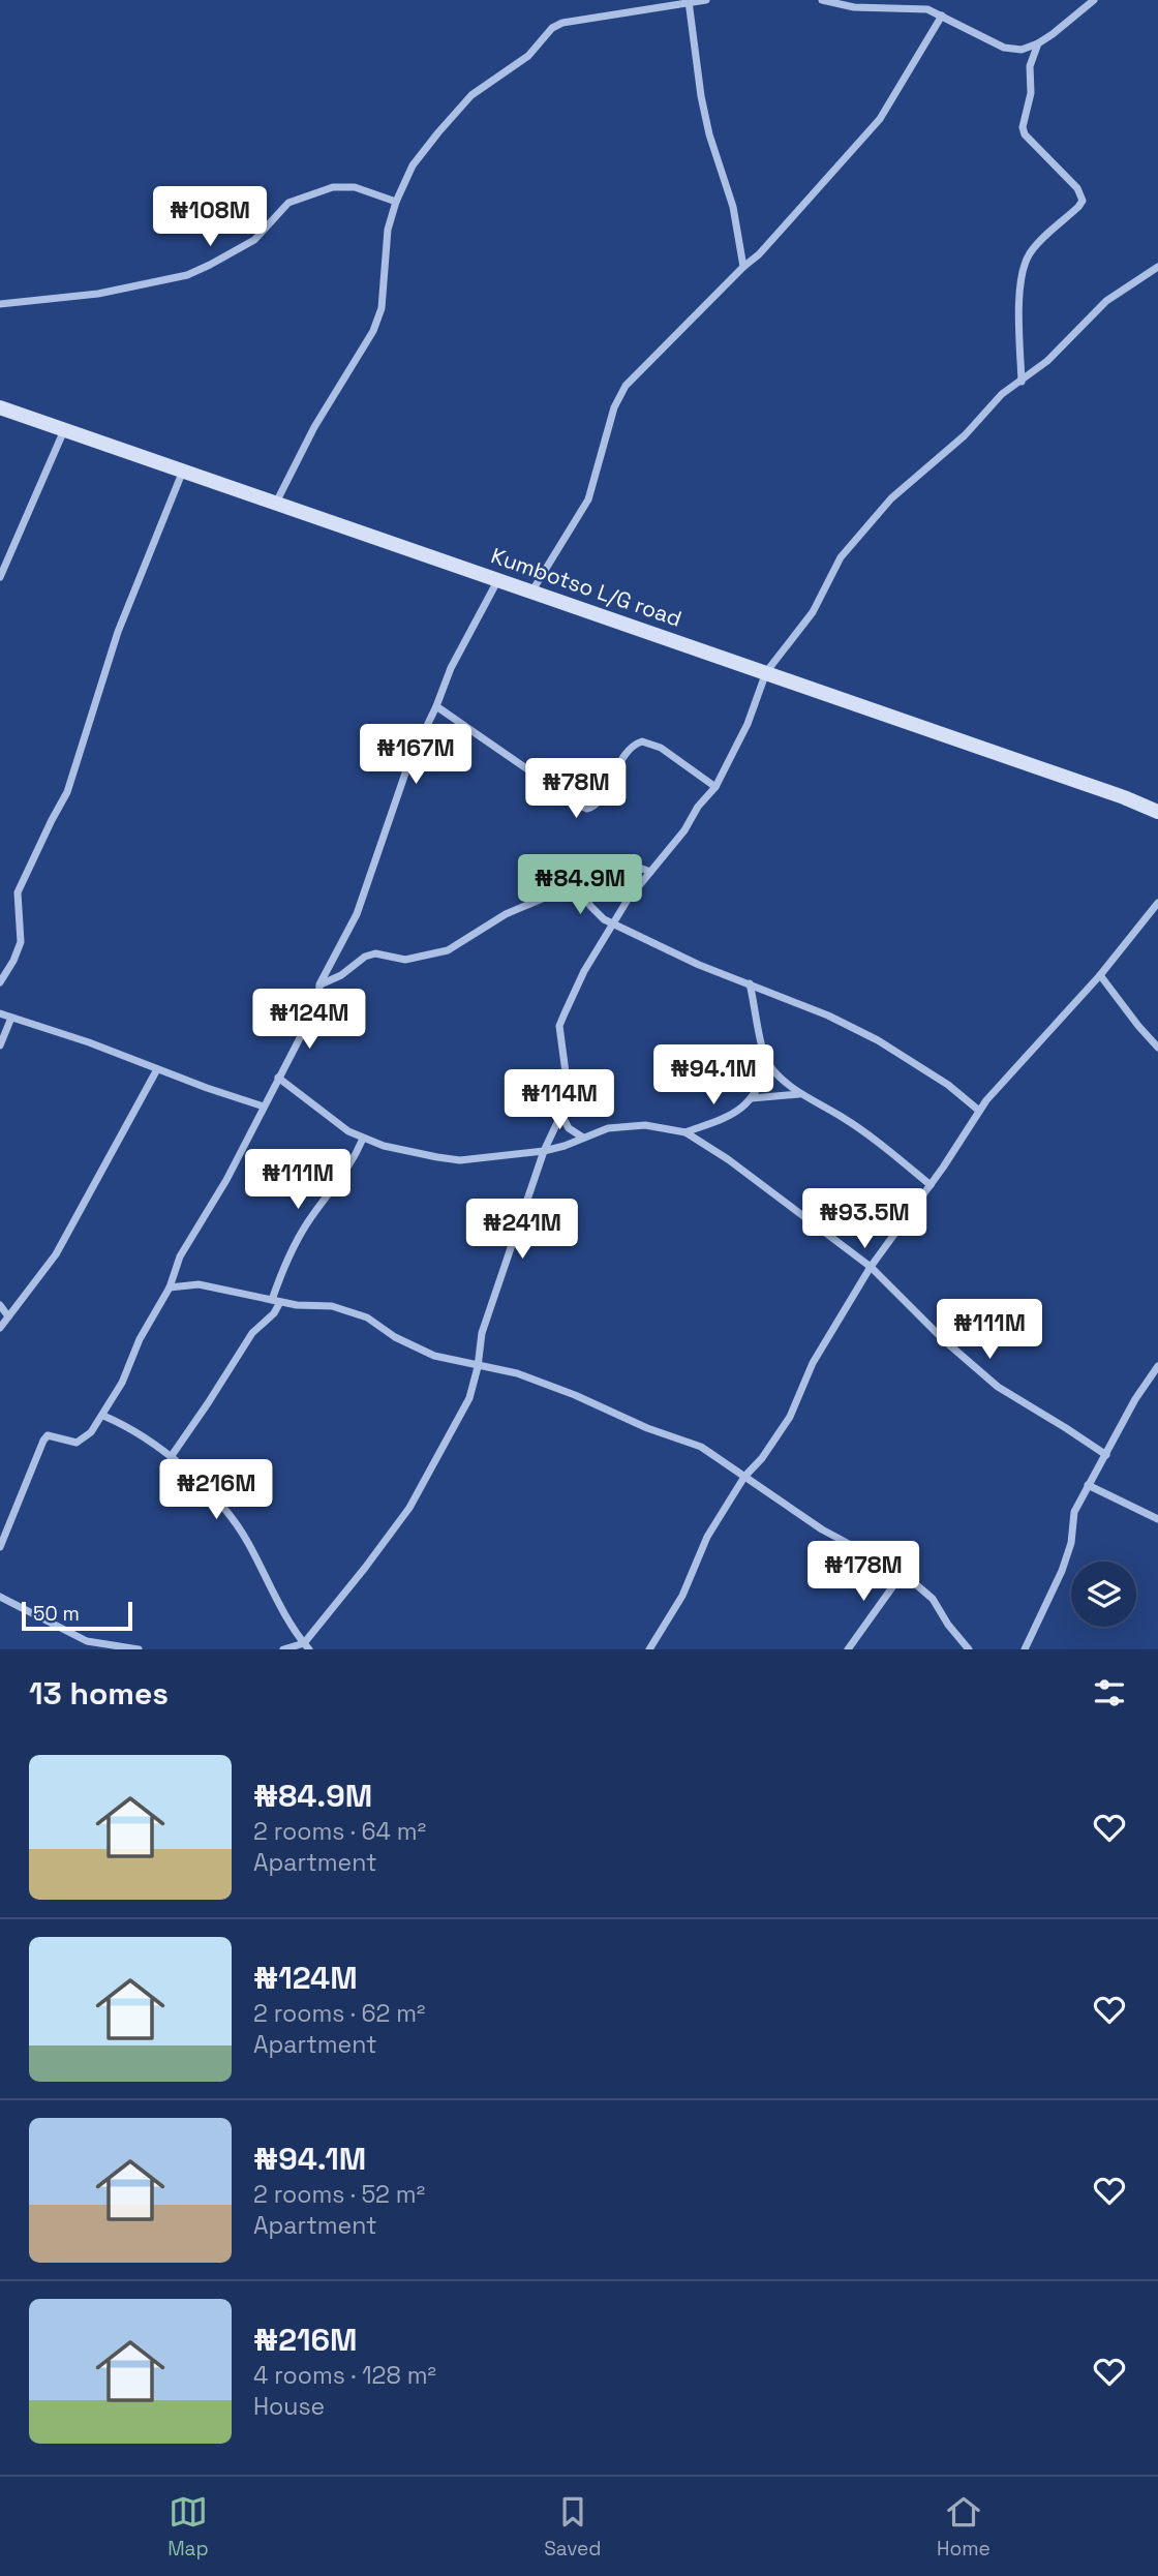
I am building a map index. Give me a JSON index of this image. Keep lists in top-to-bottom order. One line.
{"streets":{"main road":["Kumbotso L/G road"]},"scale_bar":"50 m","page":{"price":["₦108M","₦167M","₦78M","₦84.9M","₦124M","₦94.1M","₦114M","₦111M","₦93.5M","₦241M","₦111M","₦216M","₦178M"],"scale":"50 m","heading":"13 homes","list":[{"name":"₦84.9M","note":"2 rooms · 64 m² · Apartment"},{"name":"₦124M","note":"2 rooms · 62 m² · Apartment"},{"name":"₦94.1M","note":"2 rooms · 52 m² · Apartment"},{"name":"₦216M","note":"4 rooms · 128 m² · House"}],"tabs":["Map","Saved","Home"]}}
